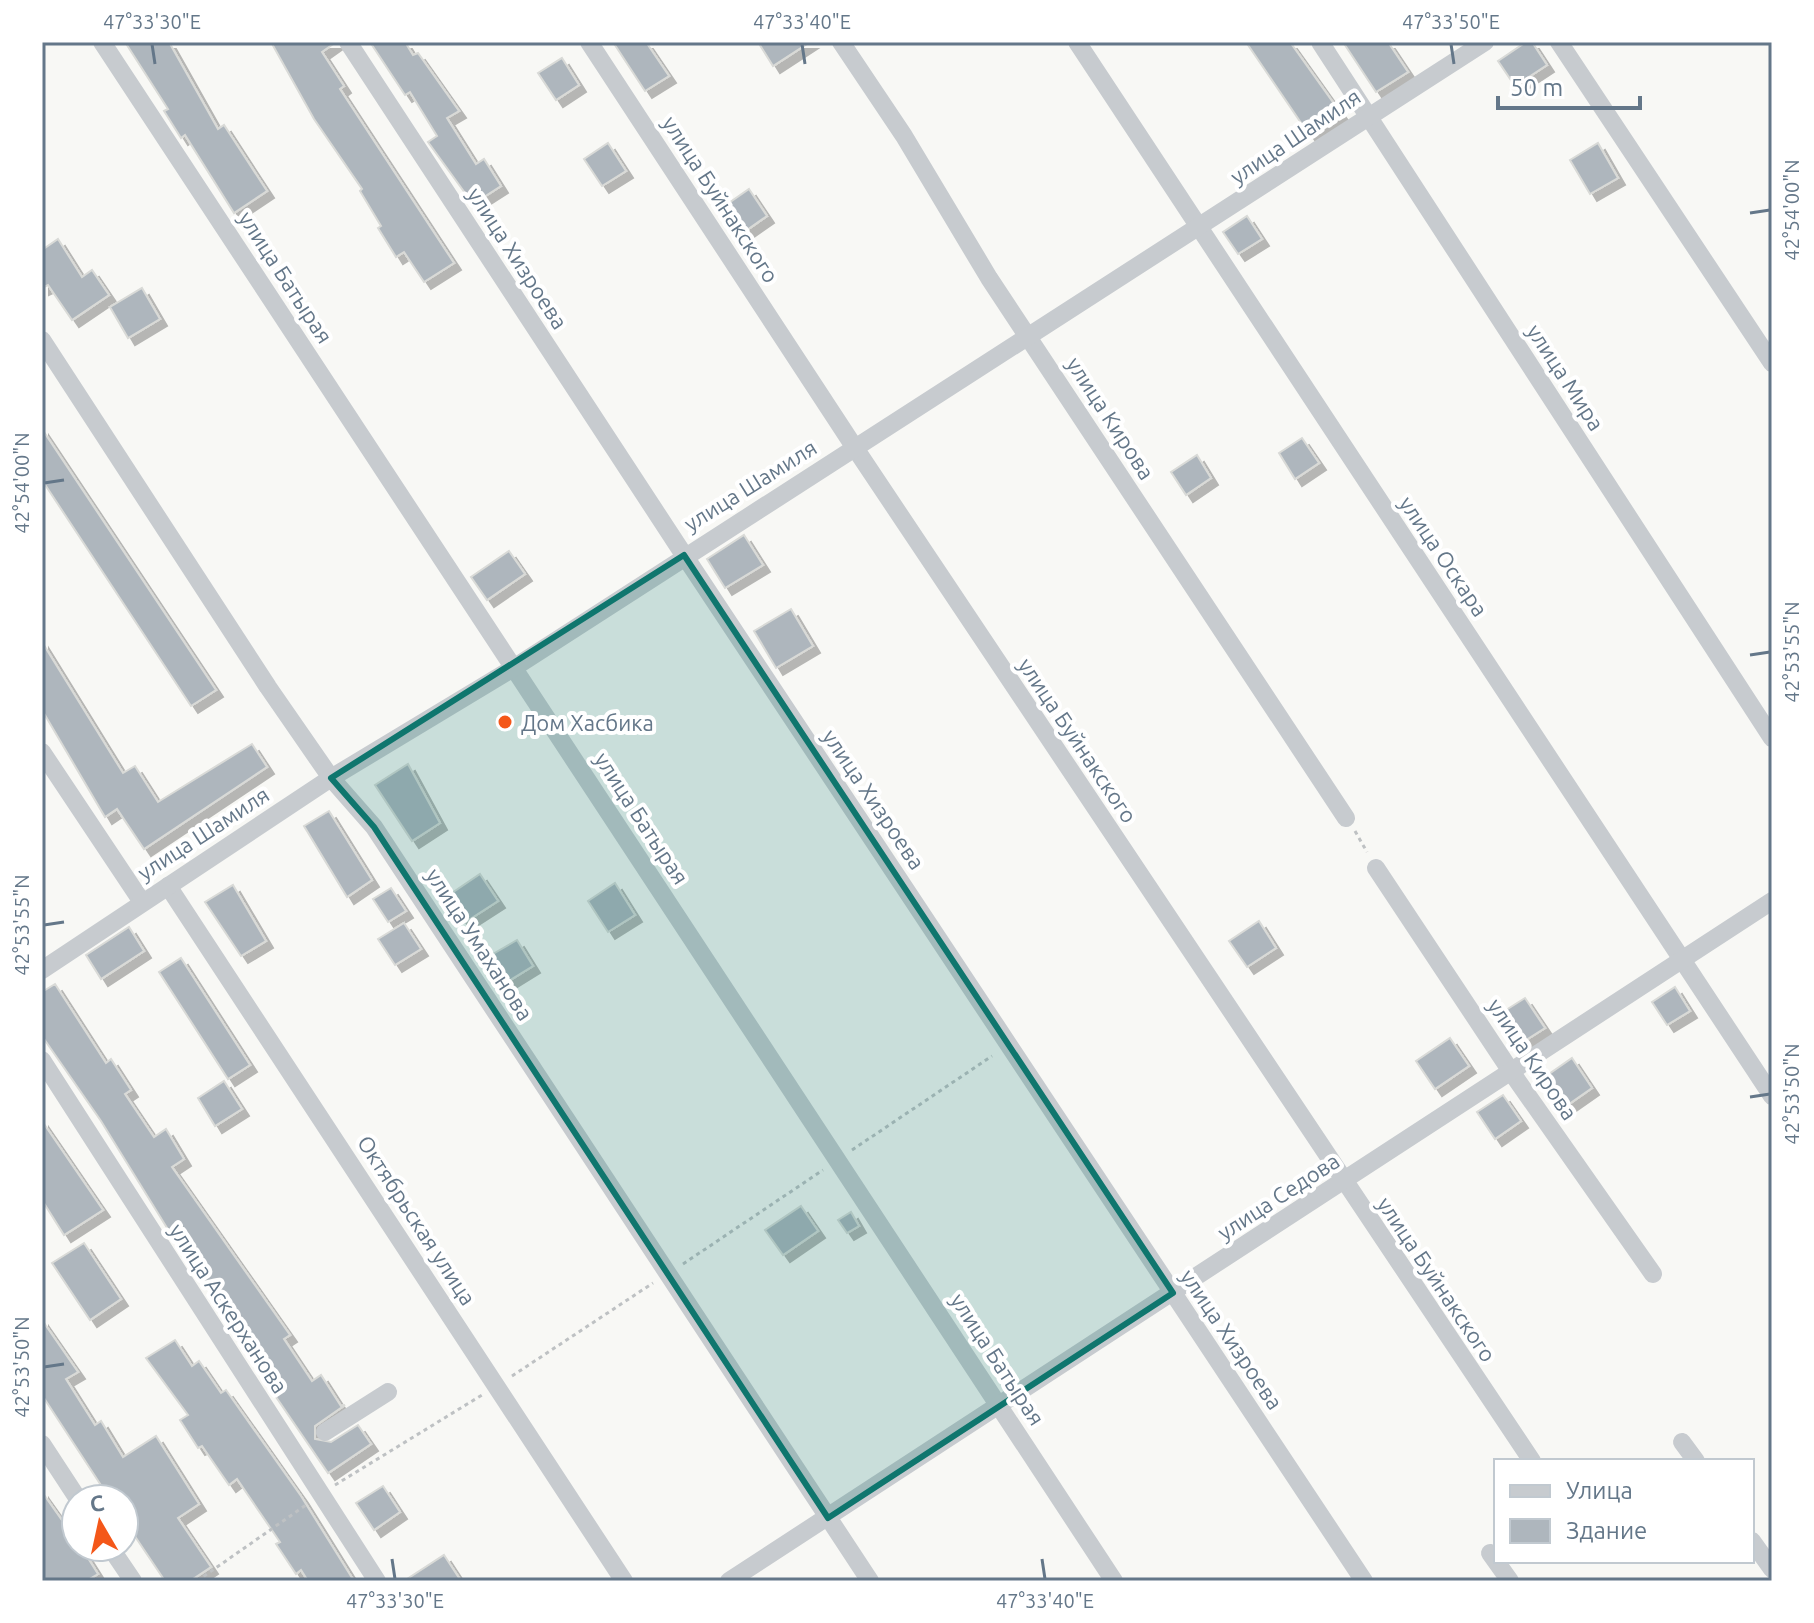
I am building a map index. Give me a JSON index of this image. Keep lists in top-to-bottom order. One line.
{"streets":{"street":["улица Шамиля","улица Буйнакского","улица Хизроева","улица Батырая","улица Мира","улица Кирова","улица Оскара","улица Умаханова","улица Седова","Октябрьская улица","улица Аскерханова"]},"crossings":[["улица Шамиля","улица Буйнакского"],["улица Шамиля","улица Хизроева"],["улица Шамиля","улица Батырая"],["улица Шамиля","улица Мира"],["улица Шамиля","улица Кирова"],["улица Шамиля","улица Оскара"],["улица Шамиля","улица Умаханова"],["улица Шамиля","Октябрьская улица"],["улица Буйнакского","улица Седова"],["улица Хизроева","улица Седова"],["улица Батырая","улица Седова"],["улица Кирова","улица Седова"],["улица Оскара","улица Седова"],["улица Умаханова","улица Седова"]],"places":["Дом Хасбика"],"legend":["Улица","Здание"],"scale_bar":"50 m","north":"top","coordinates":["47°33'30\"E","47°33'40\"E","47°33'50\"E","42°54'00\"N","42°53'55\"N","42°53'50\"N"]}
